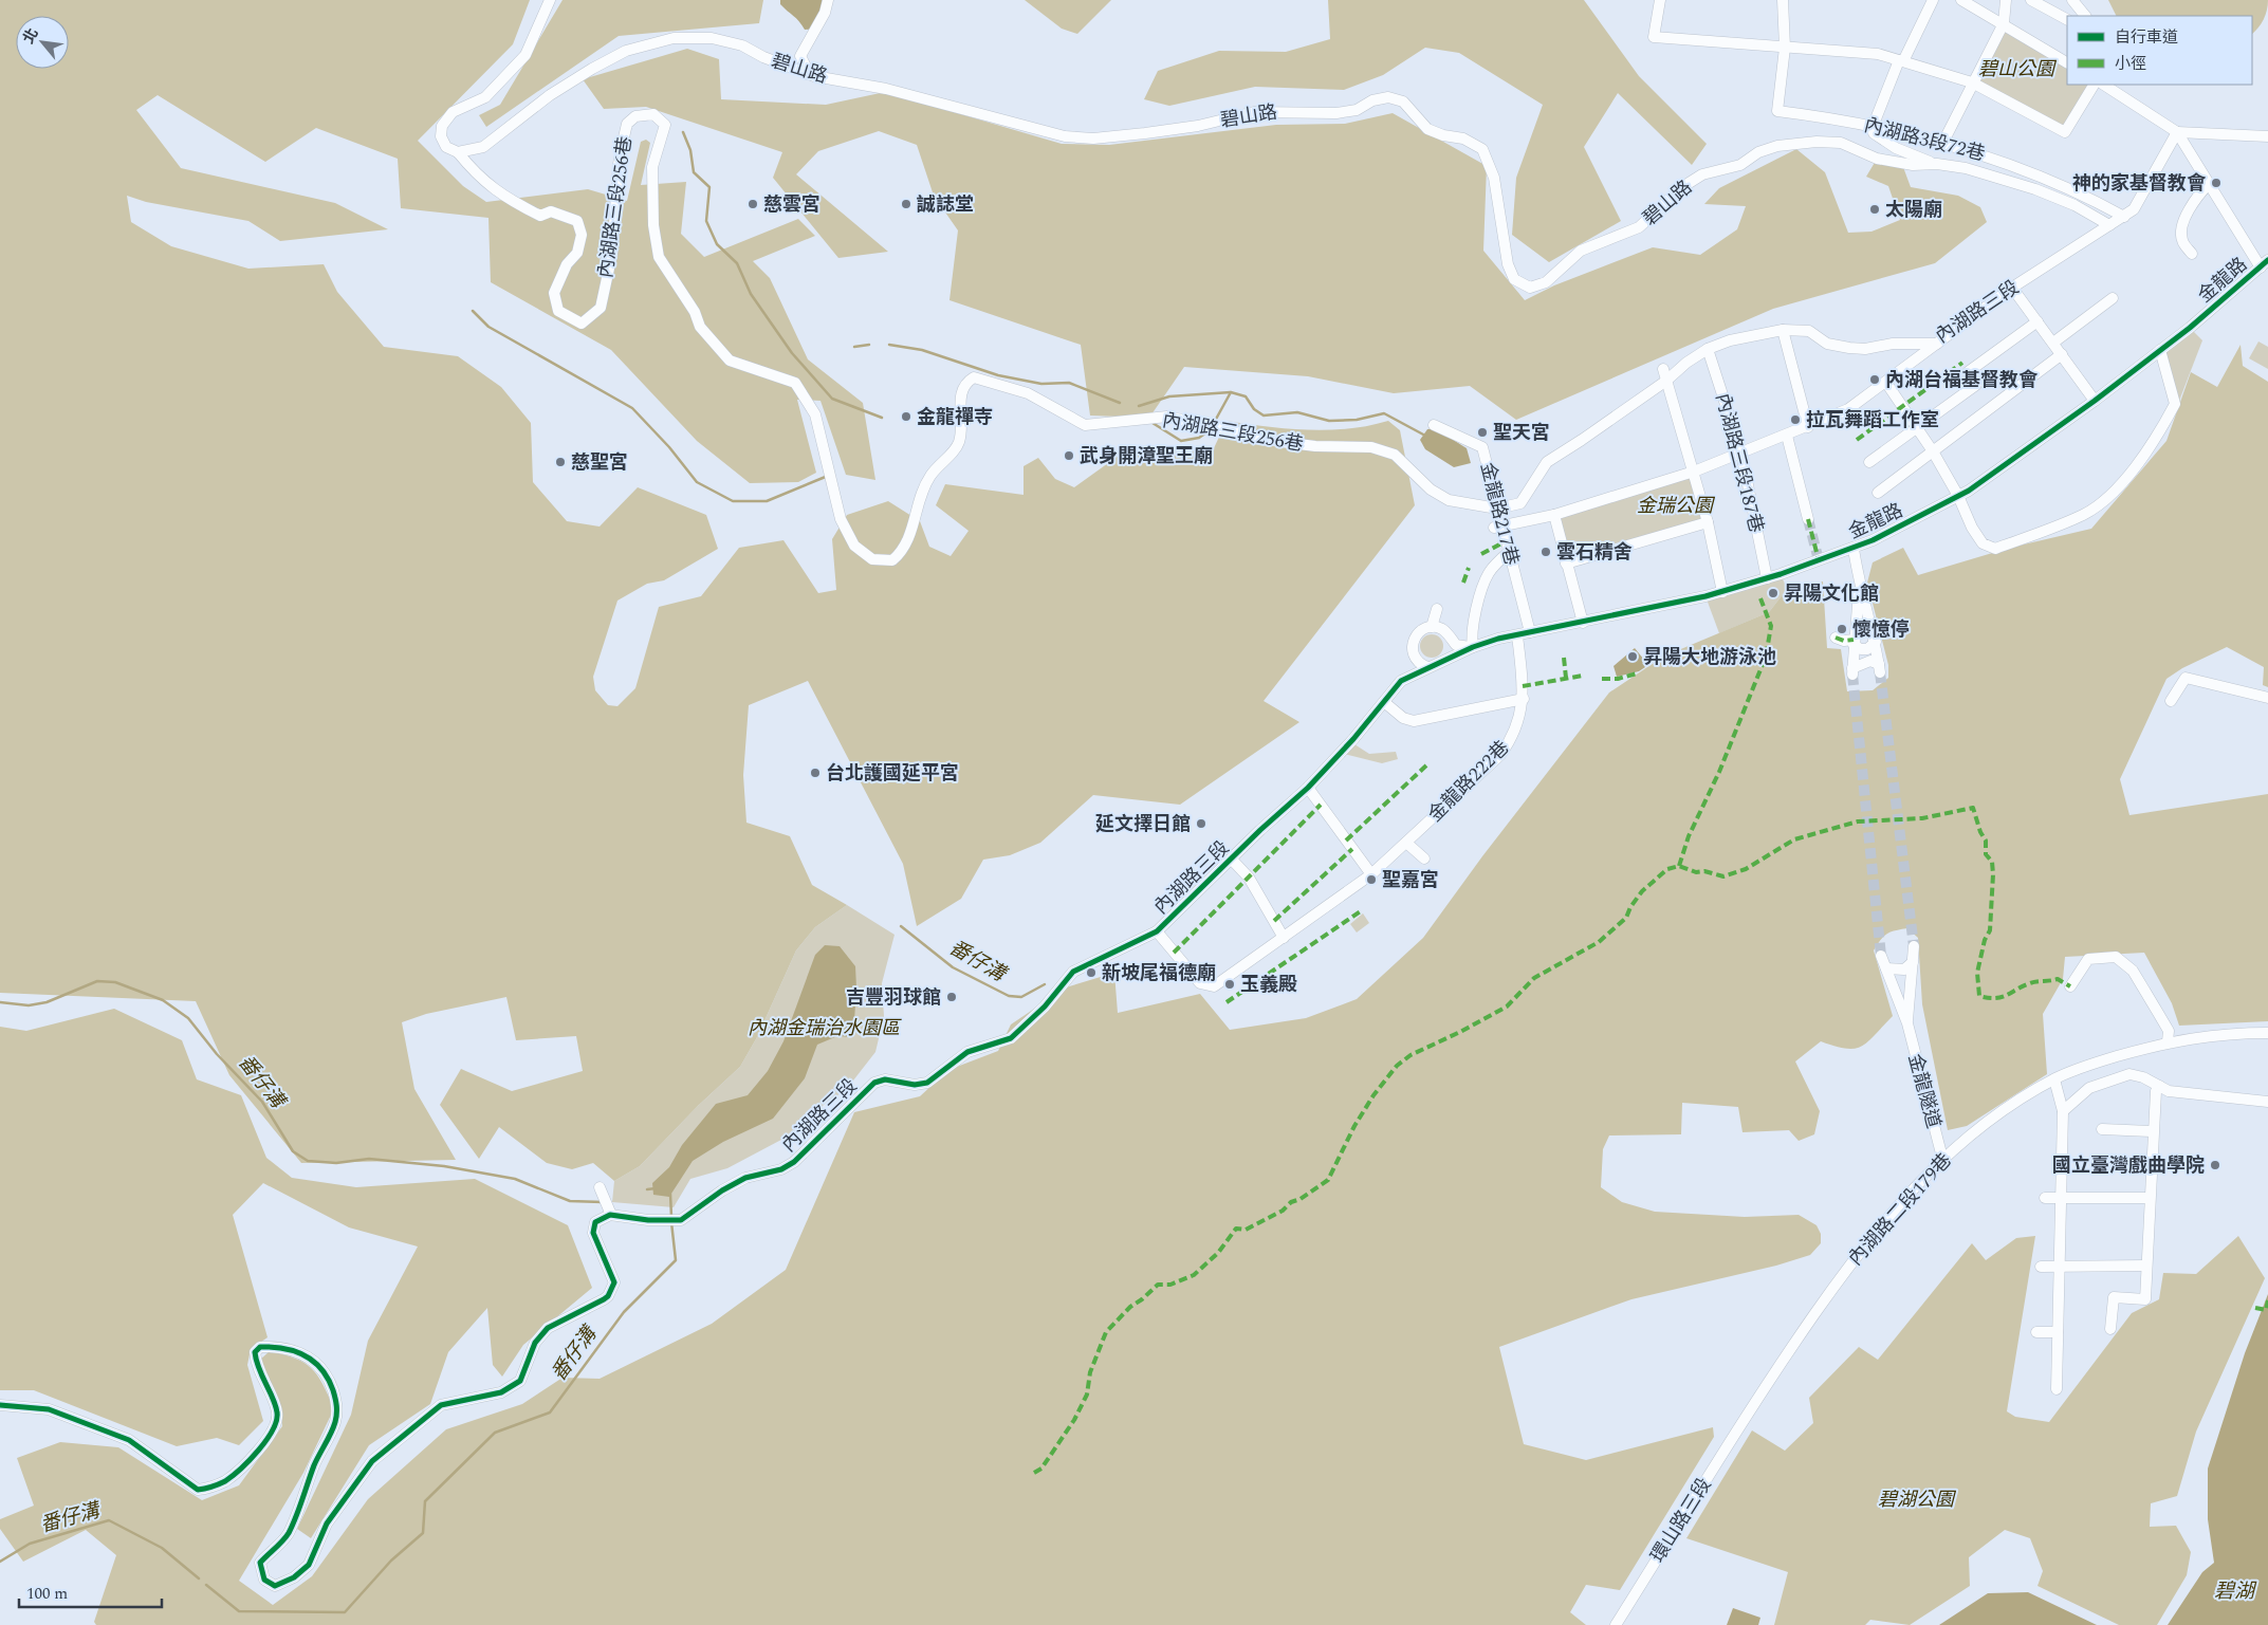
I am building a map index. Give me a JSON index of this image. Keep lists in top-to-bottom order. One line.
{"streets":{"street":["碧山路","內湖路3段72巷","內湖路三段256巷","金龍路","內湖路三段","內湖路三段187巷","金龍路217巷","金龍路222巷","金龍隧道","內湖路二段179巷","環山路三段"]},"crossings":[["碧山路","內湖路三段256巷"],["碧山路","內湖路三段"],["內湖路3段72巷","內湖路三段"],["內湖路三段256巷","金龍路217巷"],["金龍路","內湖路三段"],["金龍路","內湖路三段187巷"],["金龍路","金龍路217巷"],["金龍路","金龍路222巷"],["內湖路三段","內湖路三段187巷"],["內湖路三段","金龍路222巷"],["金龍隧道","內湖路二段179巷"],["內湖路二段179巷","環山路三段"]],"water":["番仔溝","碧湖"],"parks":["碧山公園","金瑞公園","內湖金瑞治水園區","碧湖公園"],"places":["神的家基督教會","慈雲宮","誠誌堂","太陽廟","內湖台福基督教會","金龍禪寺","拉瓦舞蹈工作室","聖天宮","武身開漳聖王廟","慈聖宮","雲石精舍","昇陽文化館","懷憶停","昇陽大地游泳池","台北護國延平宮","延文擇日館","聖嘉宮","新坡尾福德廟","玉義殿","吉豐羽球館","國立臺灣戲曲學院"],"legend":["自行車道","小徑"],"scale_bar":"100 m","north":"top left"}
